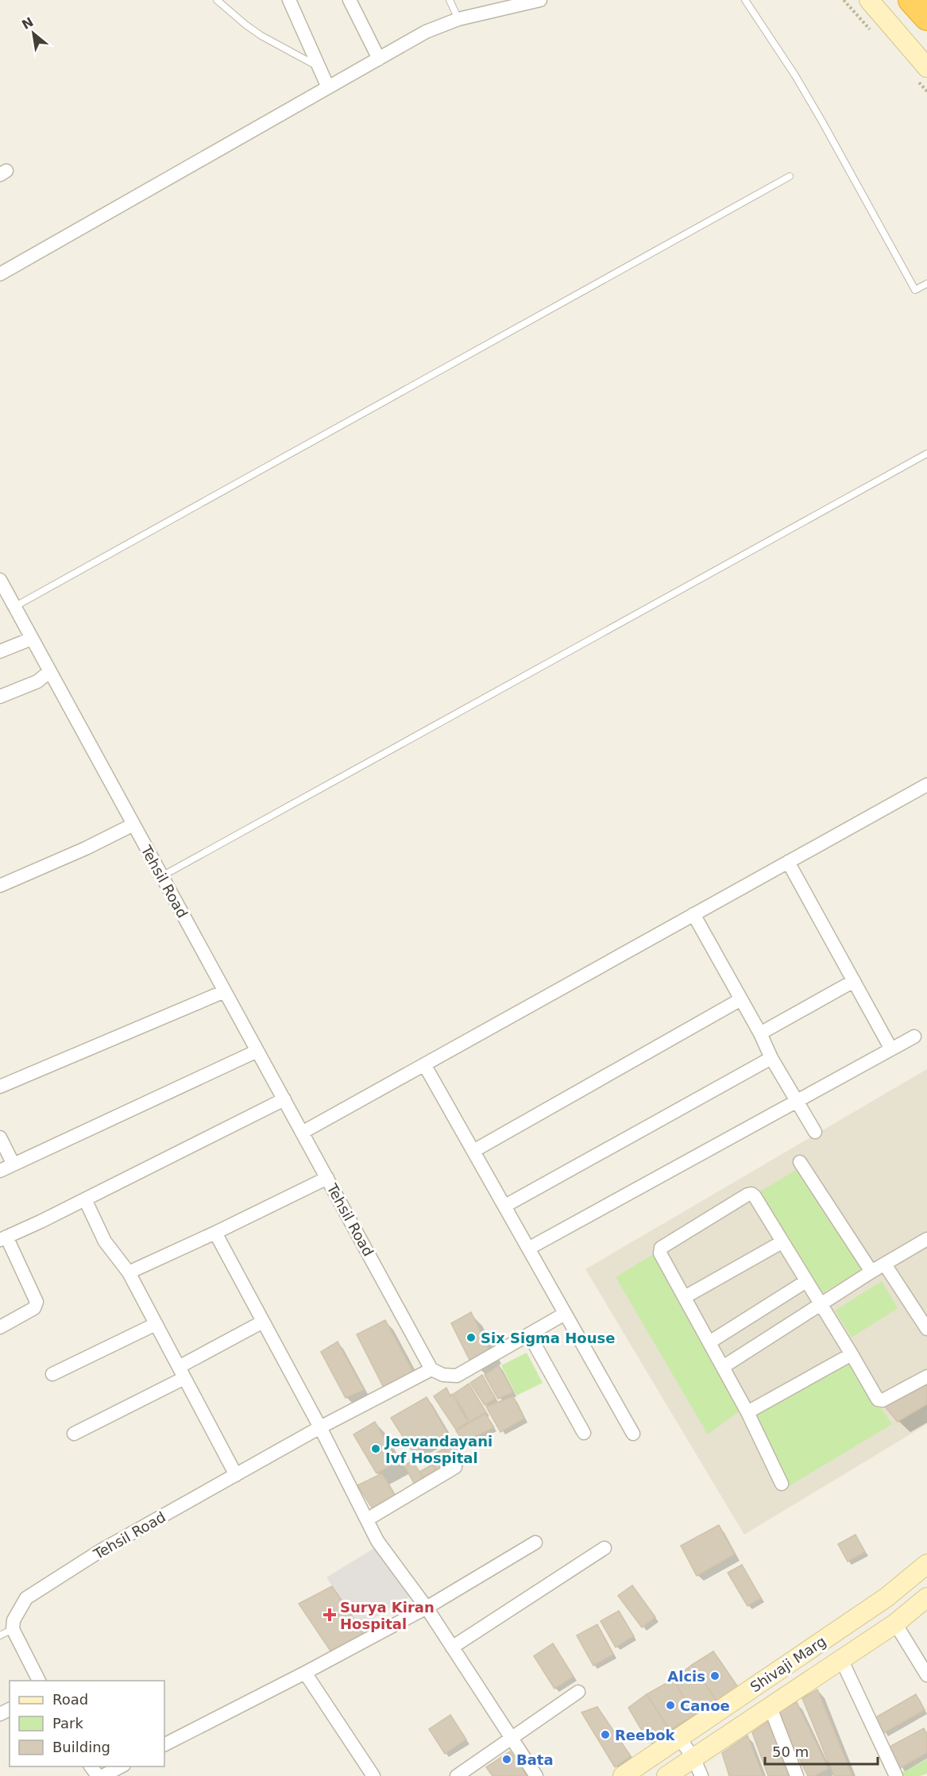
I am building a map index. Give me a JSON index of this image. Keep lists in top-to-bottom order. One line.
{"streets":{"main road":["Shivaji Marg"],"street":["Tehsil Road"]},"places":{"other":["Six Sigma House","Jeevandayani Ivf Hospital","Alcis","Canoe","Reebok","Bata"],"health":["Surya Kiran Hospital"]},"legend":["Road","Park","Building"],"scale_bar":"50 m","north":"top left"}
